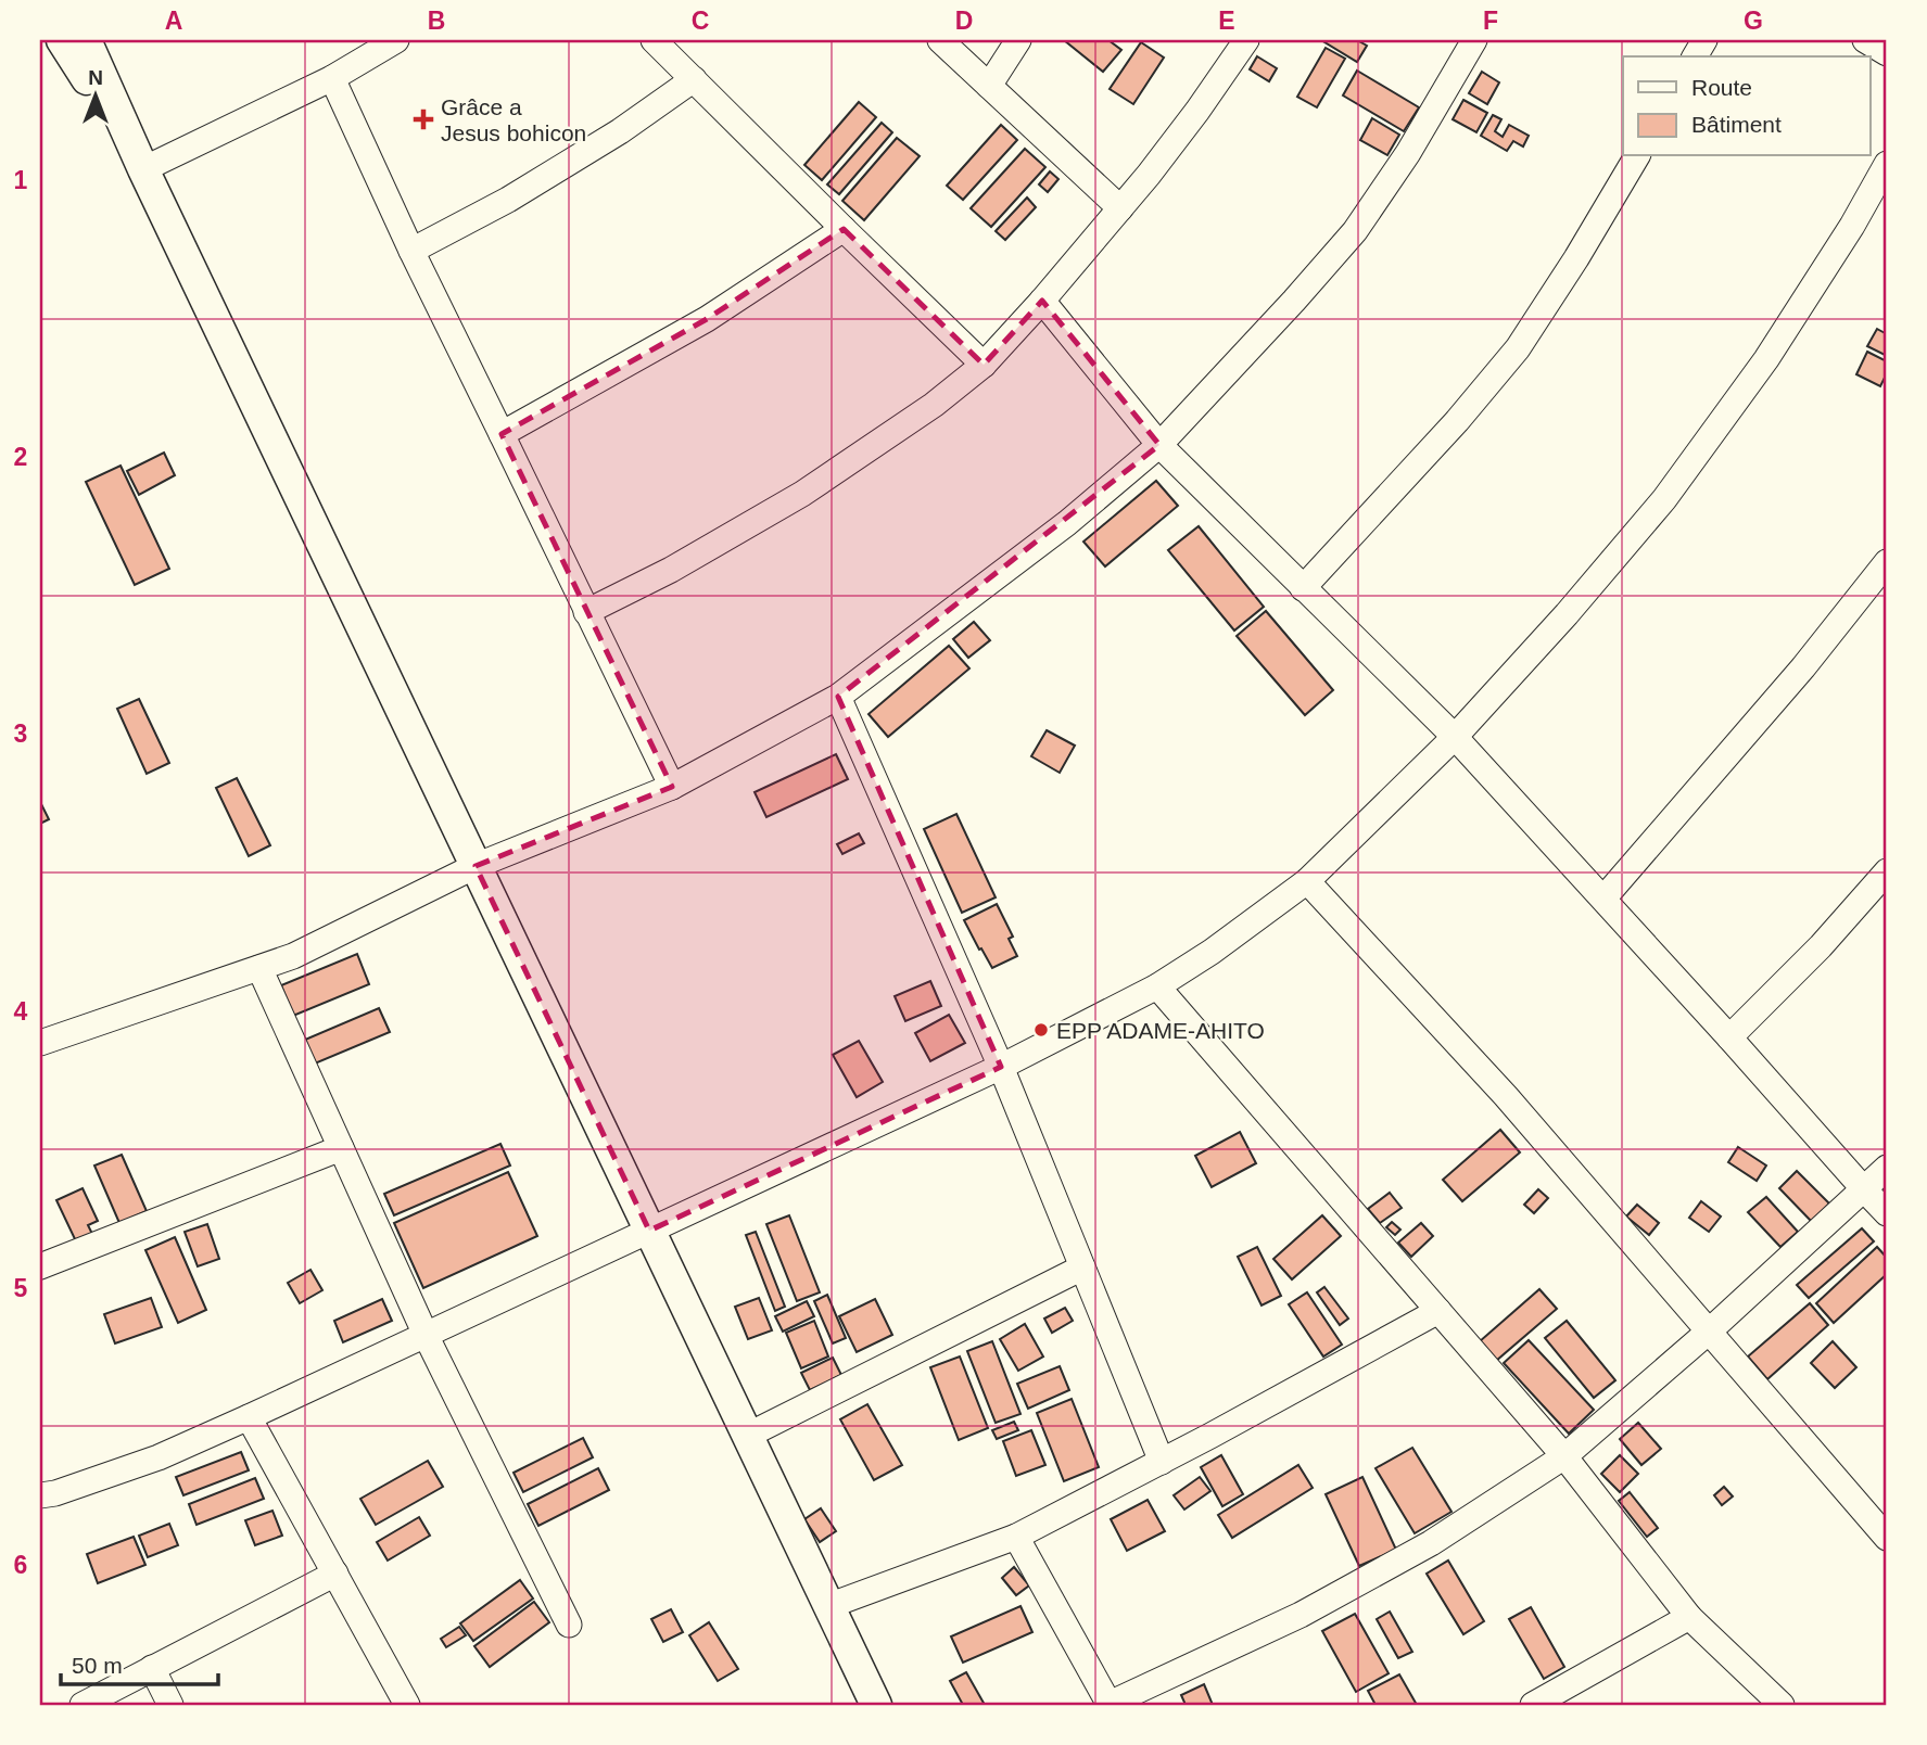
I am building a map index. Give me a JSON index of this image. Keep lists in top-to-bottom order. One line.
{"places":{"health":["Grâce a Jesus bohicon"],"other":["EPP ADAME-AHITO"]},"legend":["Route","Bâtiment"],"scale_bar":"50 m","north":"top","grid":{"columns":["A","B","C","D","E","F","G"],"rows":["1","2","3","4","5","6"]}}
